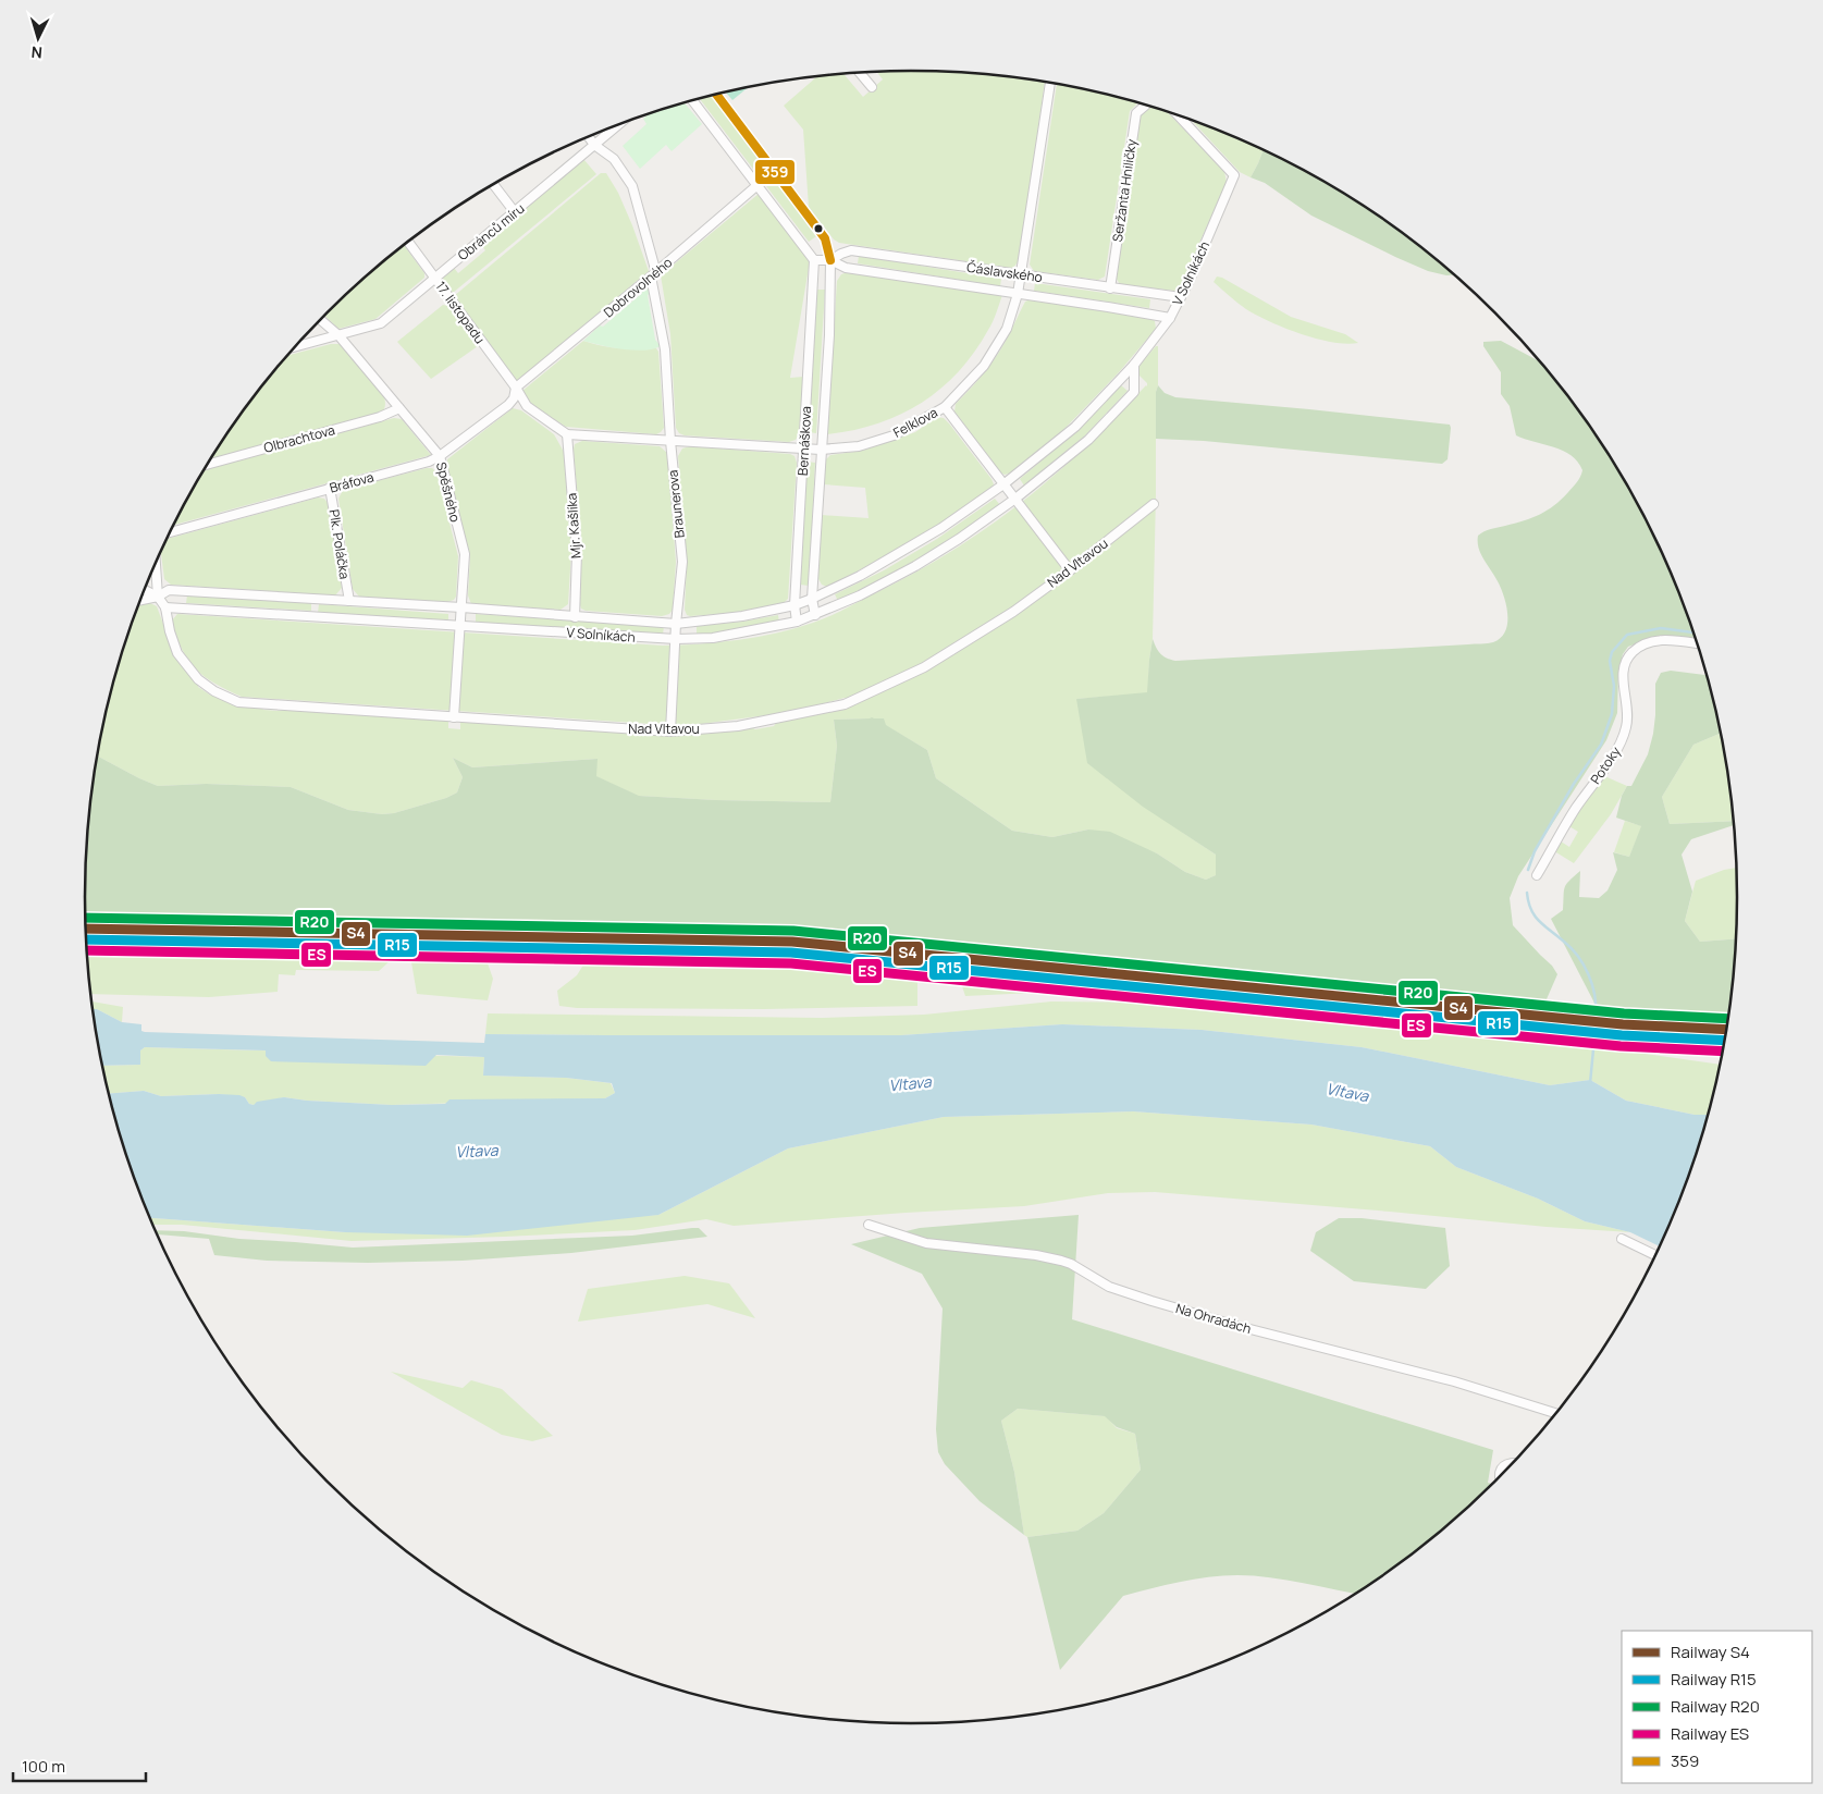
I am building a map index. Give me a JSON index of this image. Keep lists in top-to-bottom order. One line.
{"streets":{"street":["Seržanta Hniličky","Obránců míru","Čáslavského","V Solníkách","Dobrovolného","17. listopadu","Felklova","Olbrachtova","Bernáškova","Bráfova","Spěšného","Braunerova","Mjr. Kašlíka","Plk. Poláčka","Nad Vltavou","Potoky","Na Ohradách"]},"crossings":[["Seržanta Hniličky","Čáslavského"],["Obránců míru","17. listopadu"],["Obránců míru","Spěšného"],["Obránců míru","Braunerova"],["Čáslavského","V Solníkách"],["Čáslavského","Felklova"],["Čáslavského","Bernáškova"],["V Solníkách","Bernáškova"],["V Solníkách","Spěšného"],["V Solníkách","Braunerova"],["V Solníkách","Mjr. Kašlíka"],["V Solníkách","Plk. Poláčka"],["V Solníkách","Nad Vltavou"],["Dobrovolného","17. listopadu"],["Dobrovolného","Bráfova"],["Dobrovolného","Braunerova"],["17. listopadu","Bráfova"],["Felklova","Bernáškova"],["Felklova","Braunerova"],["Felklova","Mjr. Kašlíka"],["Olbrachtova","Spěšného"],["Bráfova","Spěšného"],["Bráfova","Plk. Poláčka"],["Spěšného","Nad Vltavou"],["Braunerova","Nad Vltavou"]],"water":["Vltava"],"lines":["transit line 359","rail line R20","rail line S4","rail line R15","rail line ES"],"legend":["Railway S4","Railway R15","Railway R20","Railway ES","359"],"scale_bar":"100 m","north":"bottom"}
